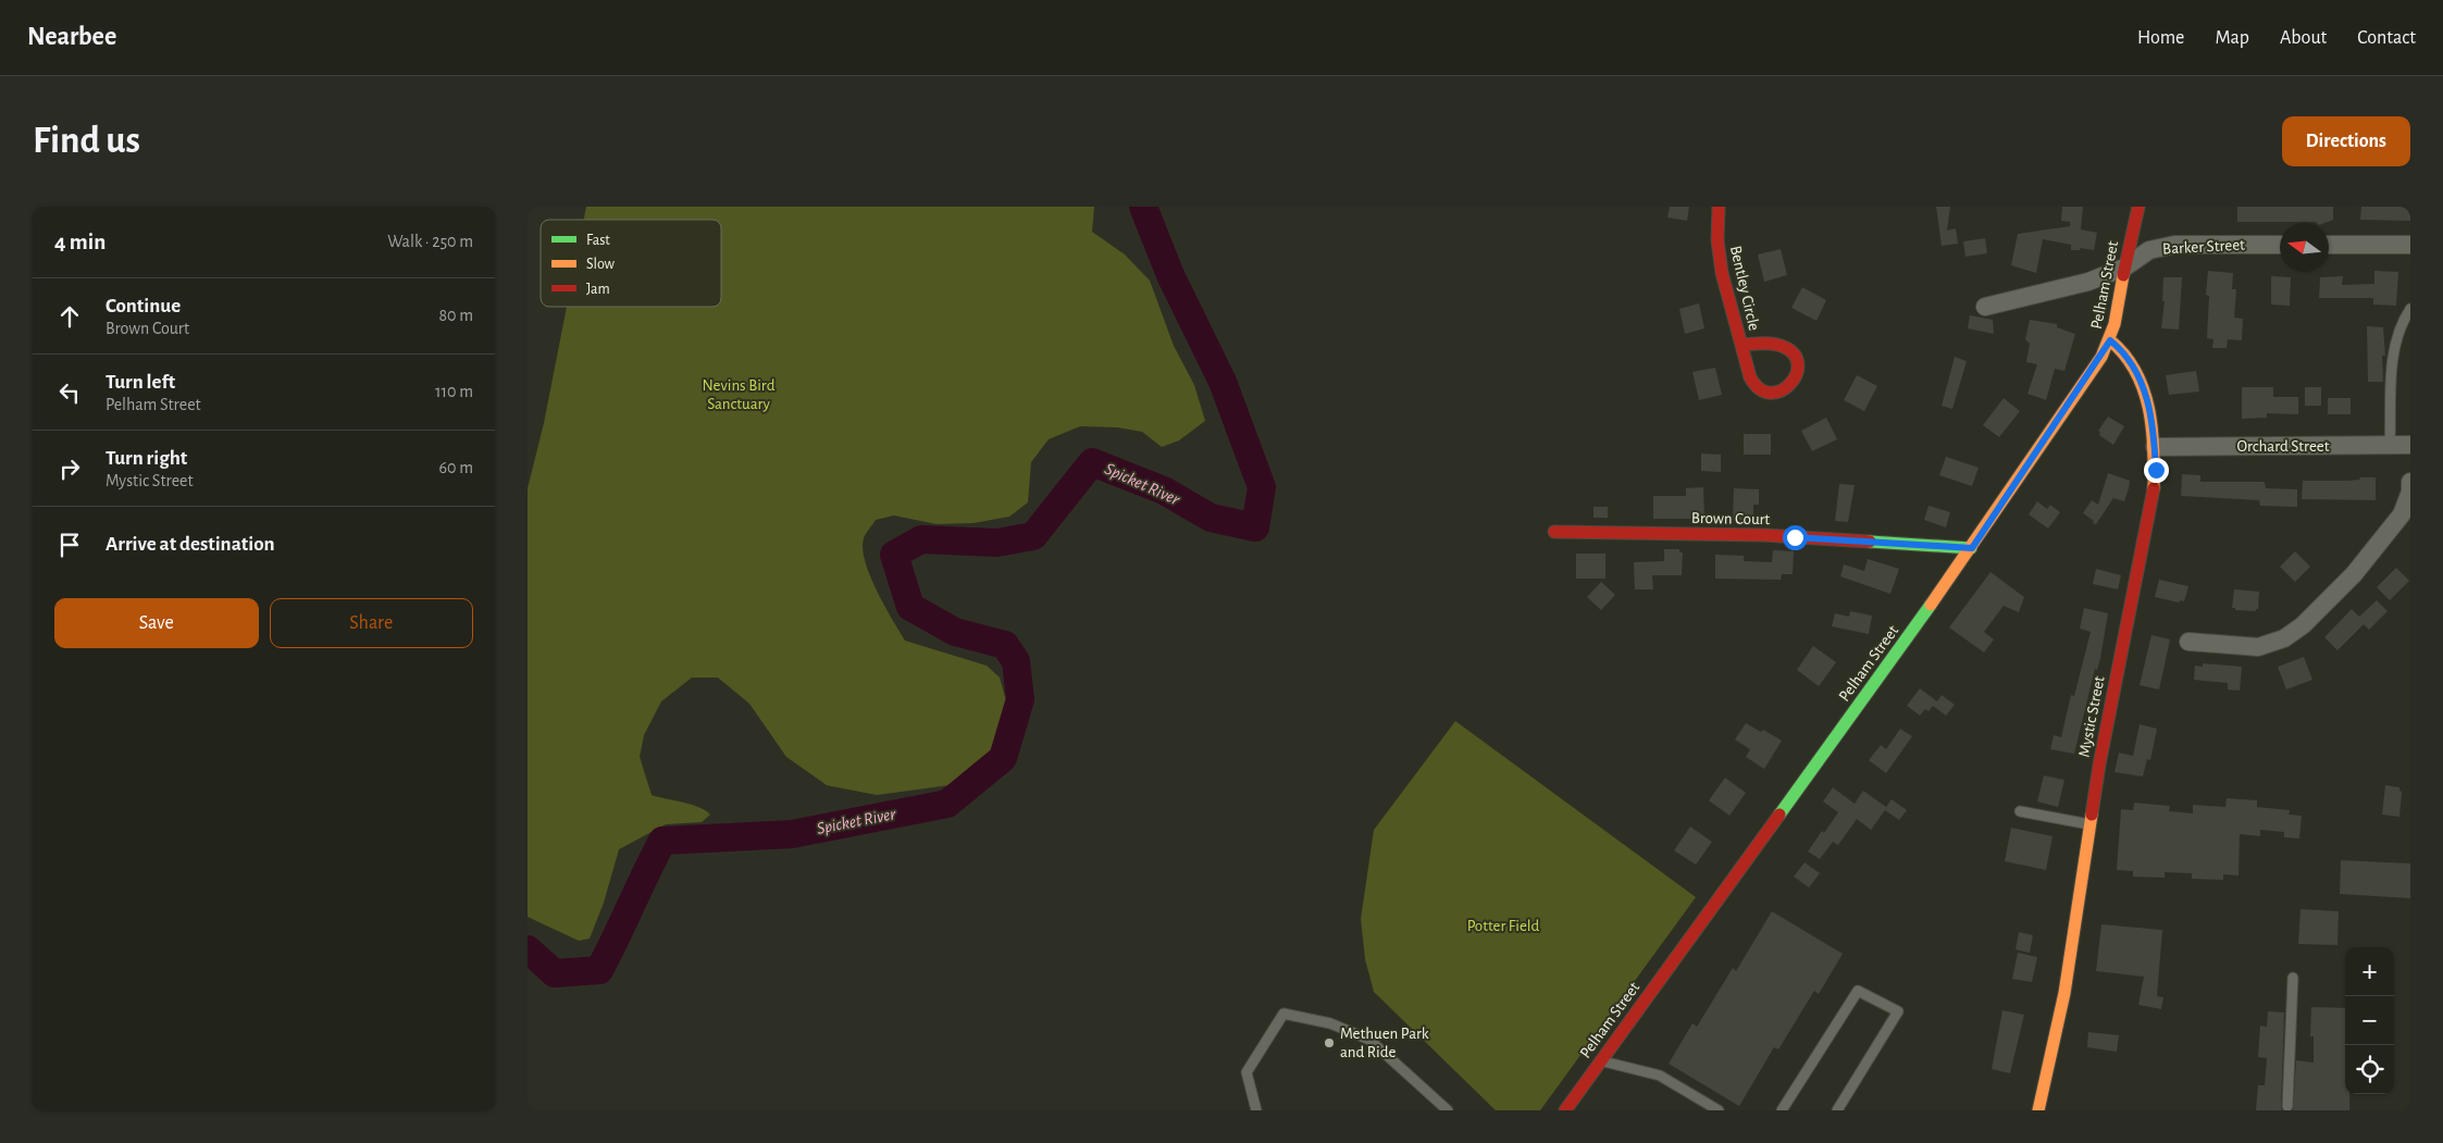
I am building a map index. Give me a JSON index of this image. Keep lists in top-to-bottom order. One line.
{"streets":{"street":["Barker Street","Pelham Street","Bentley Circle","Orchard Street","Brown Court","Mystic Street"]},"crossings":[["Barker Street","Pelham Street"],["Pelham Street","Brown Court"],["Pelham Street","Mystic Street"],["Orchard Street","Mystic Street"]],"water":["Spicket River"],"parks":["Nevins Bird Sanctuary","Potter Field"],"places":["Methuen Park and Ride"],"legend":["Fast","Slow","Jam"],"north":"left","page":{"header":"Nearbee","nav":["Home","Map","About","Contact"],"buttons":["Directions",["Save","Share"]],"title":"Find us","heading":["4 min","Walk · 250 m"],"list":[["Continue","Brown Court","80 m"],["Turn left","Pelham Street","110 m"],["Turn right","Mystic Street","60 m"],"Arrive at destination"],"map_buttons":["+","−"]}}
